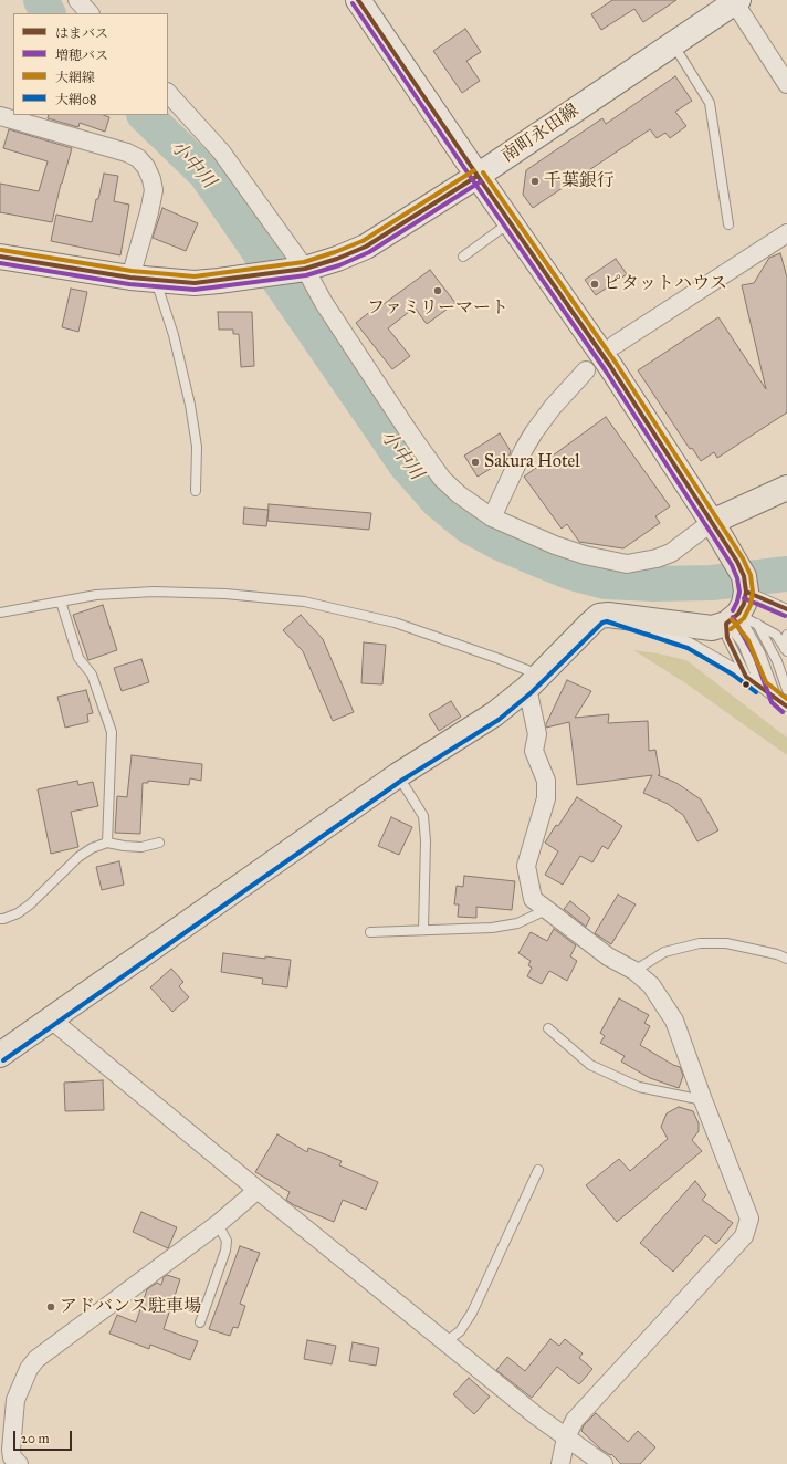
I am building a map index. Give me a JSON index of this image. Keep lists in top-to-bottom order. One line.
{"streets":{"street":["南町永田線"]},"water":["小中川"],"places":["千葉銀行","ピタットハウス","ファミリーマート","Sakura Hotel","アドバンス駐車場"],"lines":["transit line はまバス","transit line 増穂バス","transit line 大網線","transit line 大網08"],"legend":["はまバス","増穂バス","大網線","大網08"],"scale_bar":"20 m"}
